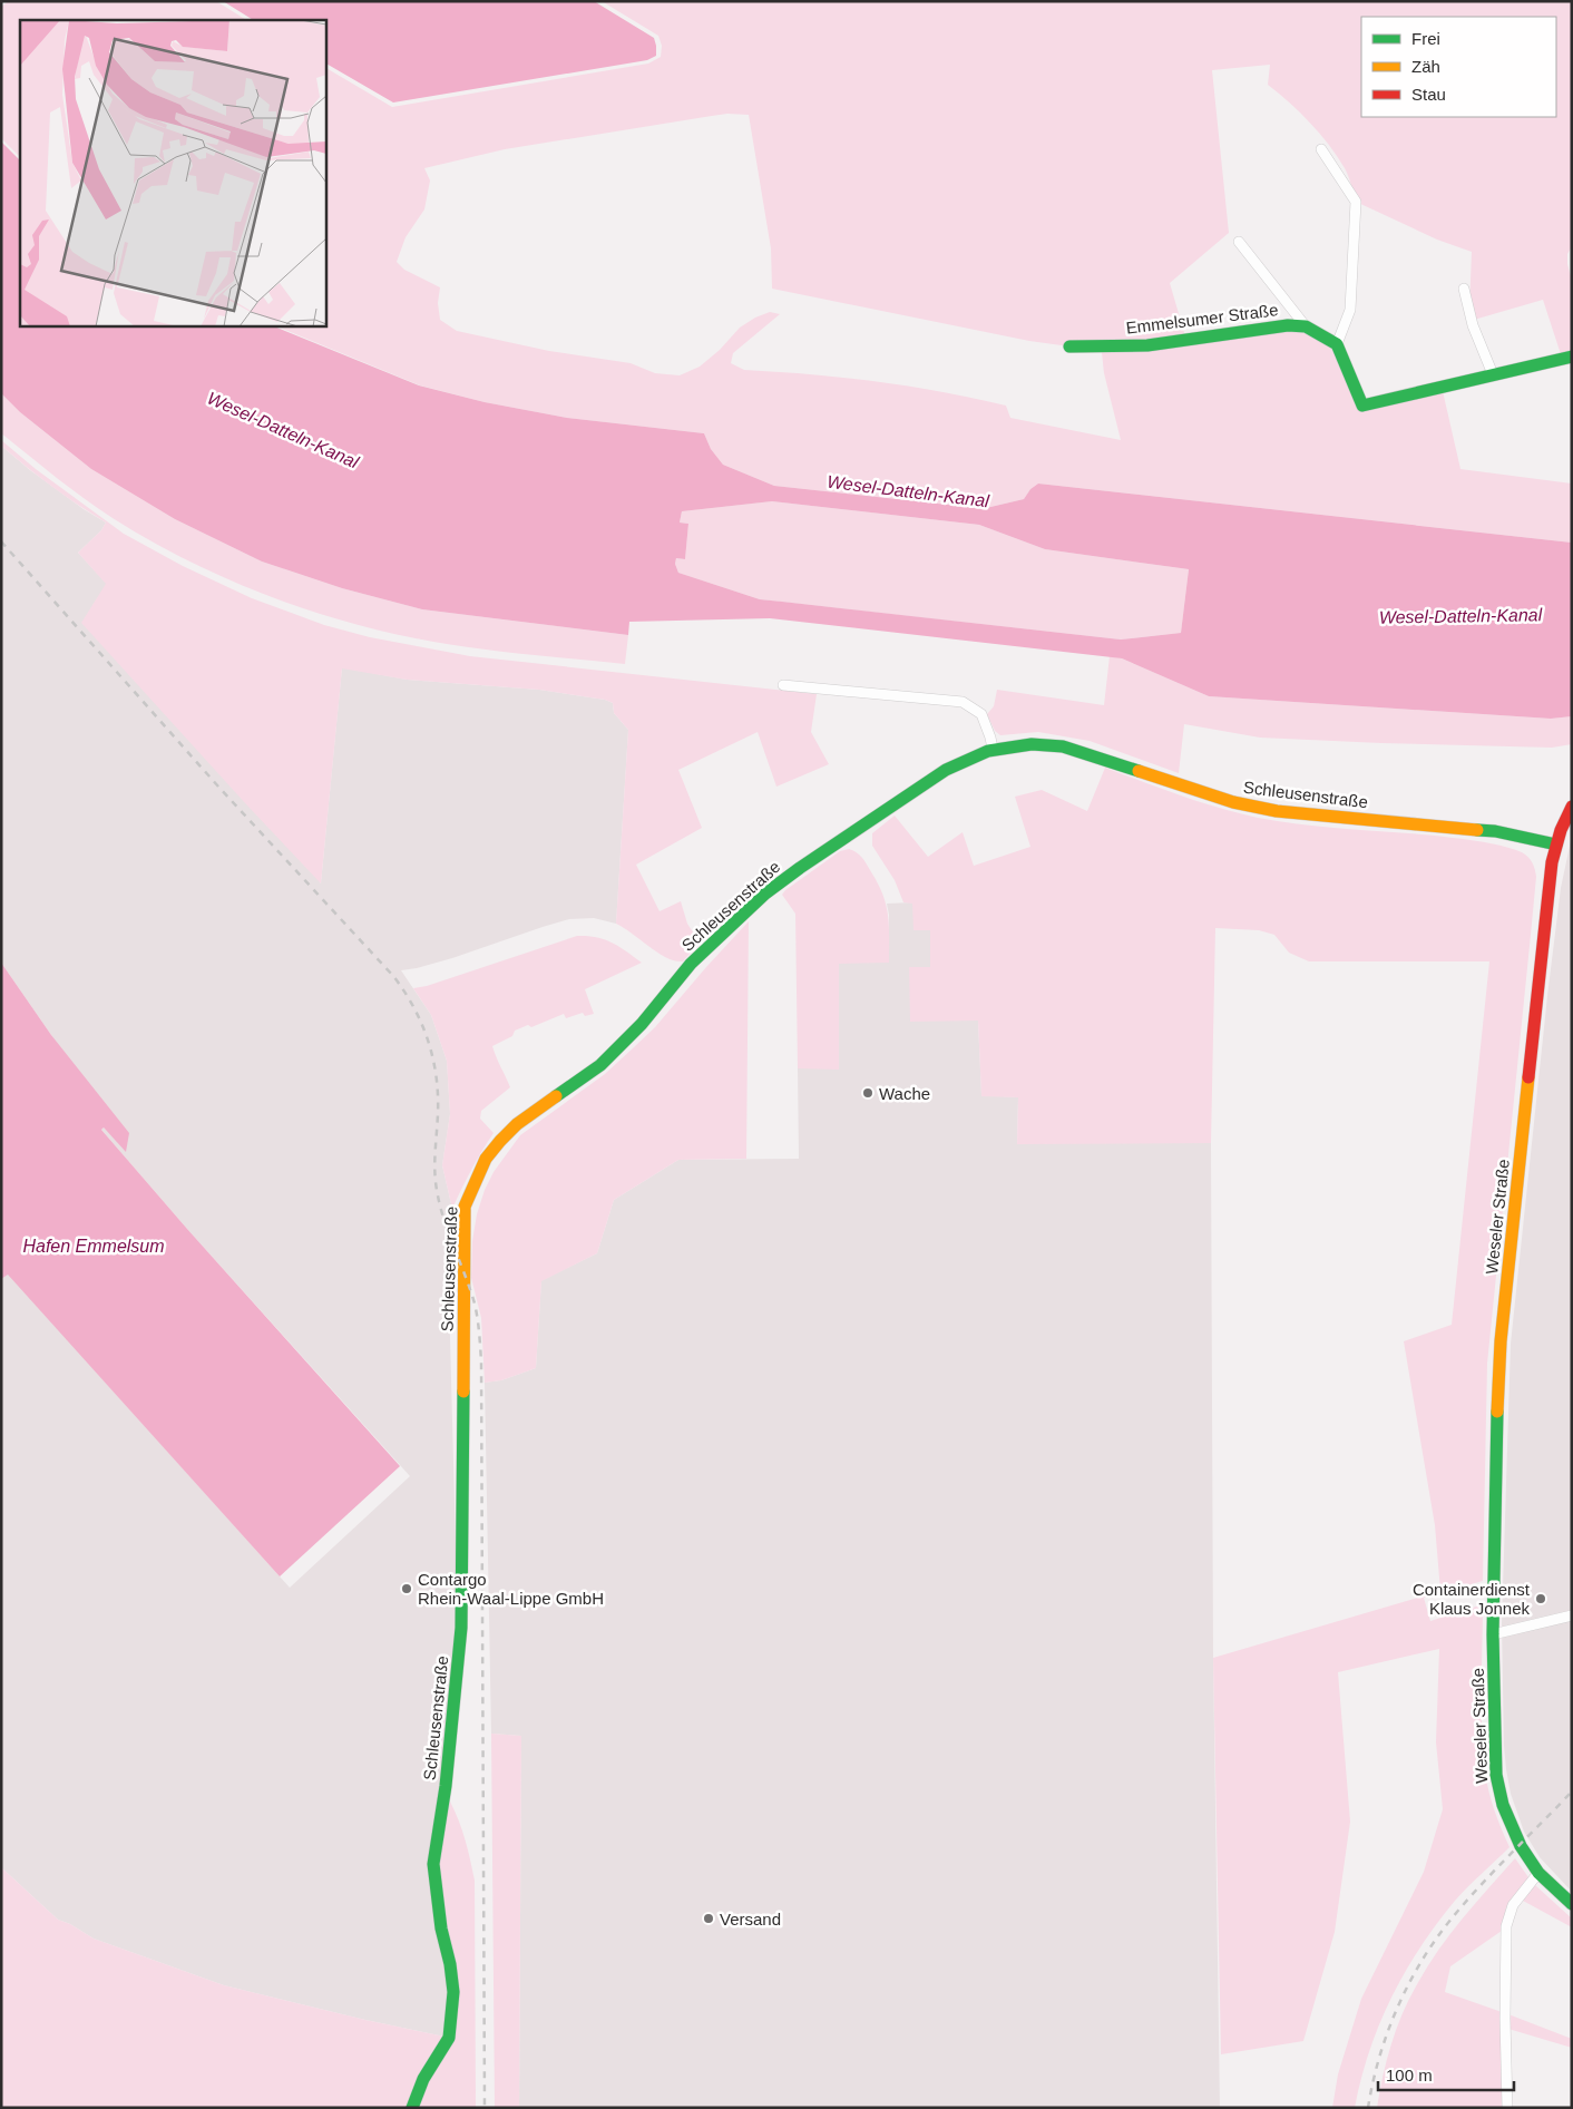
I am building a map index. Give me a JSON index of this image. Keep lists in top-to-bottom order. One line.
{"streets":{"street":["Emmelsumer Straße","Schleusenstraße","Weseler Straße"]},"crossings":[["Schleusenstraße","Weseler Straße"]],"water":["Wesel-Datteln-Kanal","Hafen Emmelsum"],"places":["Wache","Contargo Rhein-Waal-Lippe GmbH","Containerdienst Klaus Jonnek","Versand"],"legend":["Frei","Zäh","Stau"],"scale_bar":"100 m"}
